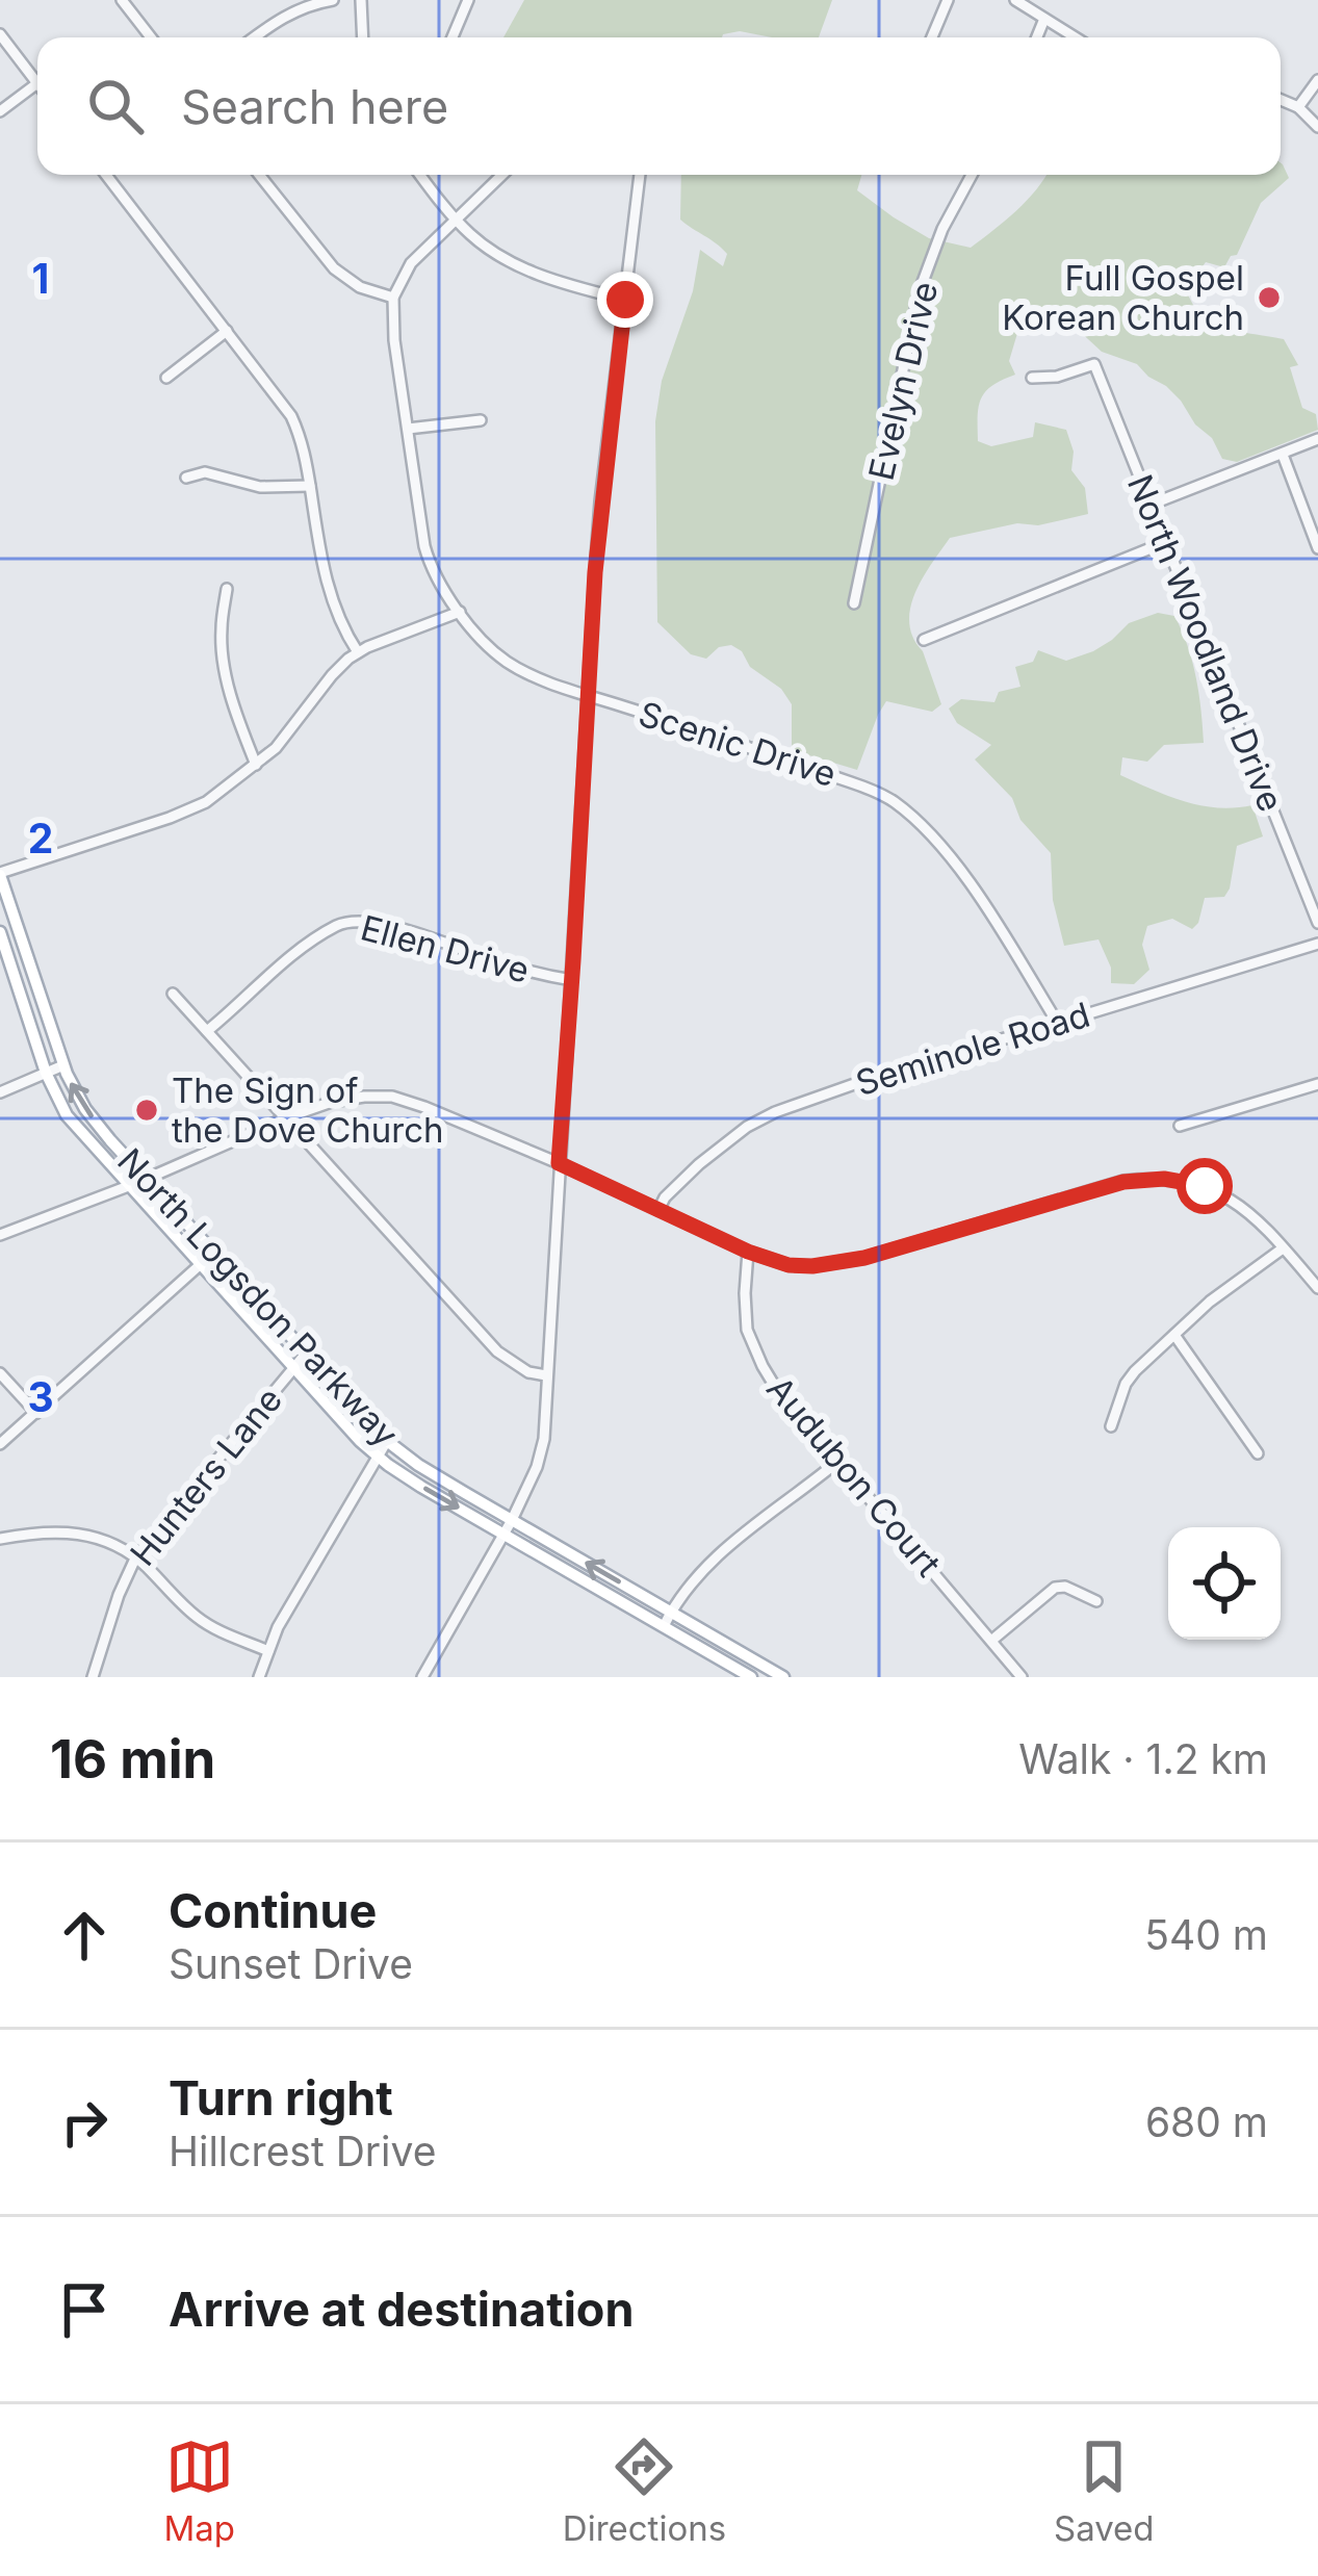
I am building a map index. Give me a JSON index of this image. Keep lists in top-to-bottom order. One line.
{"streets":{"main road":["North Logsdon Parkway"],"street":["Evelyn Drive","North Woodland Drive","Scenic Drive","Ellen Drive","Seminole Road","Hunters Lane","Audubon Court"]},"crossings":[["Scenic Drive","Seminole Road"],["North Logsdon Parkway","Hunters Lane"]],"places":["Full Gospel Korean Church","The Sign of the Dove Church"],"page":{"search":"Search here","heading":["16 min","Walk · 1.2 km"],"list":[["Continue","Sunset Drive","540 m"],["Turn right","Hillcrest Drive","680 m"],"Arrive at destination"],"nav":["Map","Directions","Saved"]},"grid":{"rows":["1","2","3"]}}
